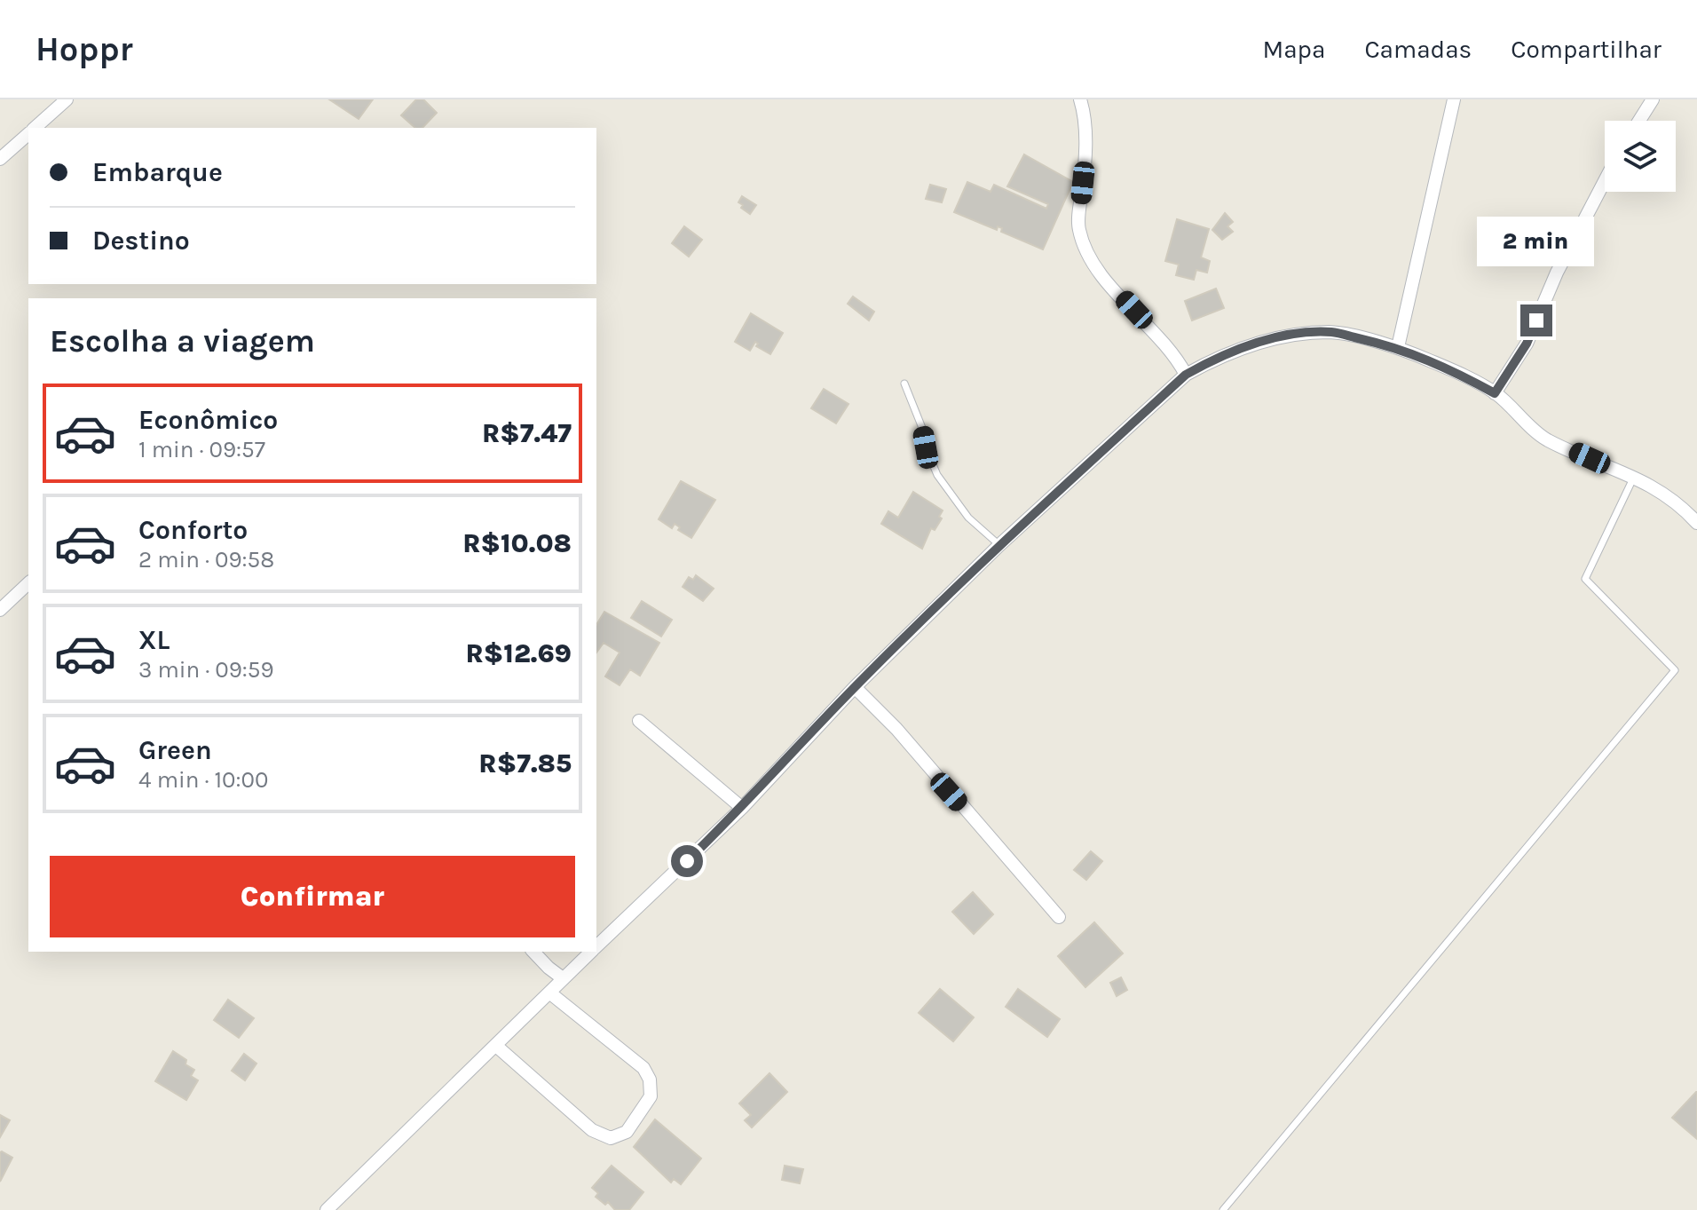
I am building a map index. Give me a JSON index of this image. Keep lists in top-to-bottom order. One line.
{"page":{"header":"Hoppr","nav":["Mapa","Camadas","Compartilhar"],"banner":["Embarque","Destino"],"bubble":"2 min","heading":"Escolha a viagem","list":[{"name":"Econômico","note":"1 min · 09:57","value":"R$7.47"},{"name":"Conforto","note":"2 min · 09:58","value":"R$10.08"},{"name":"XL","note":"3 min · 09:59","value":"R$12.69"},{"name":"Green","note":"4 min · 10:00","value":"R$7.85"}],"buttons":"Confirmar"}}
